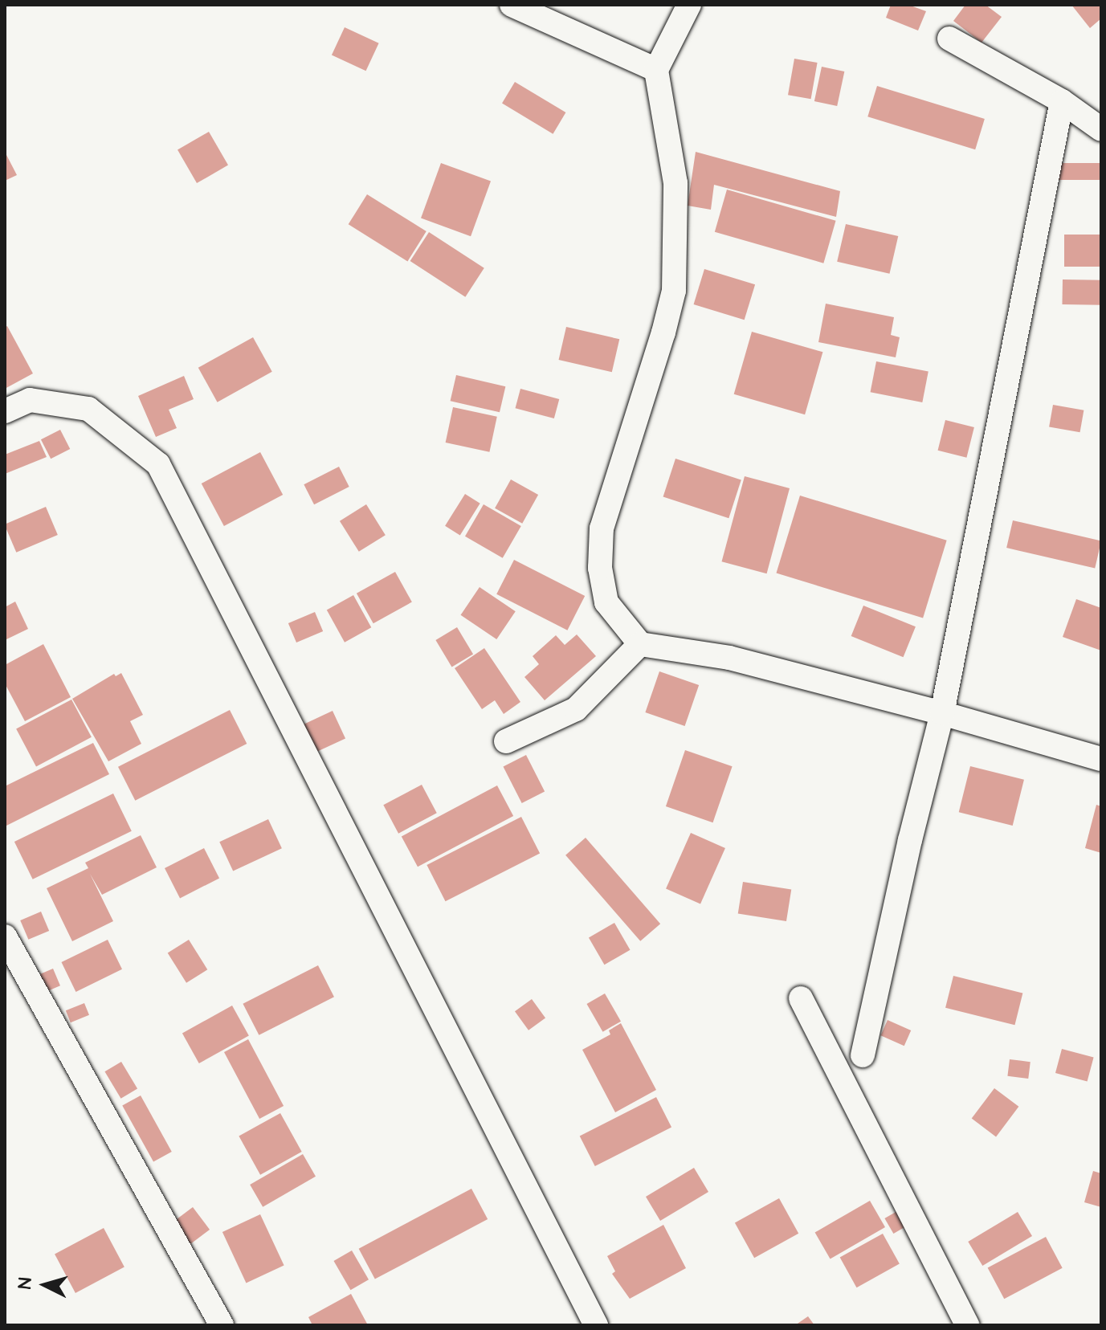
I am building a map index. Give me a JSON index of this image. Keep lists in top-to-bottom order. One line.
{"north":"left"}
